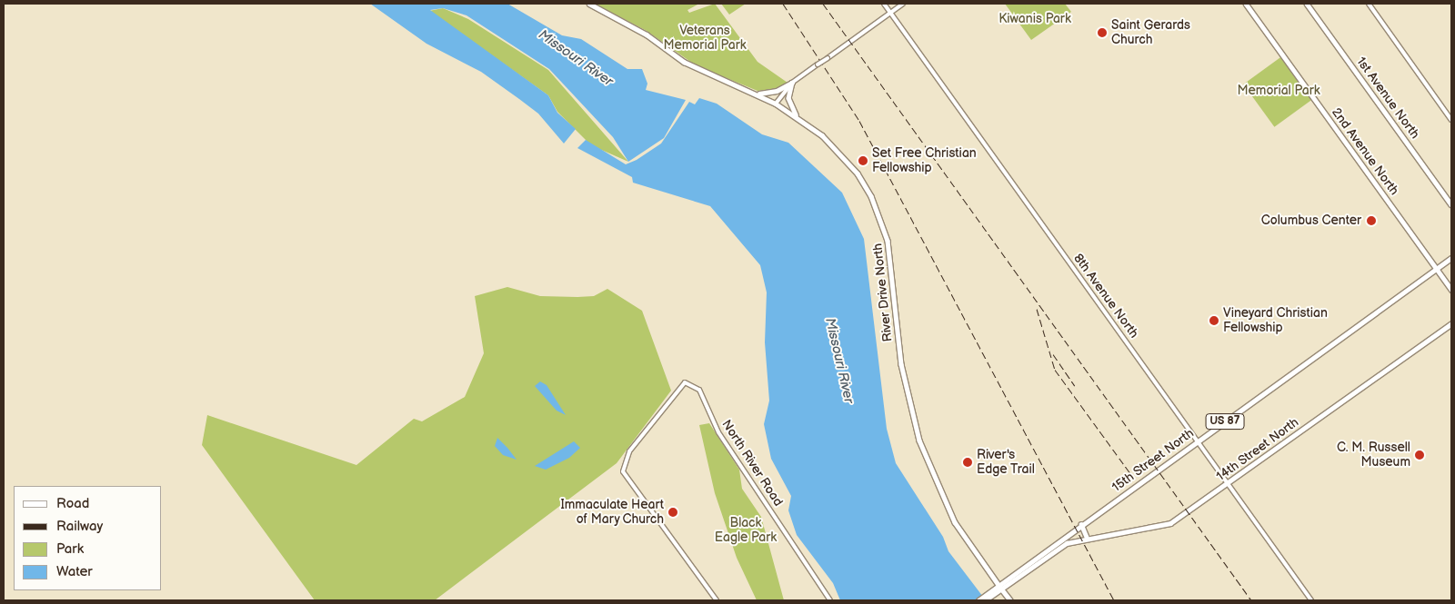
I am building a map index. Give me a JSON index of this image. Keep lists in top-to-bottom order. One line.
{"streets":{"main road":["1st Avenue North","2nd Avenue North","River Drive North","US 87","14th Street North","15th Street North"],"street":["8th Avenue North","North River Road"]},"crossings":[["2nd Avenue North","15th Street North"],["River Drive North","15th Street North"],["8th Avenue North","14th Street North"],["8th Avenue North","15th Street North"],["14th Street North","15th Street North"]],"water":["Missouri River"],"parks":["Kiwanis Park","Veterans Memorial Park","Memorial Park","Black Eagle Park"],"places":["Saint Gerards Church","Set Free Christian Fellowship","Columbus Center","Vineyard Christian Fellowship","C. M. Russell Museum","River's Edge Trail","Immaculate Heart of Mary Church"],"legend":["Road","Railway","Park","Water"]}
